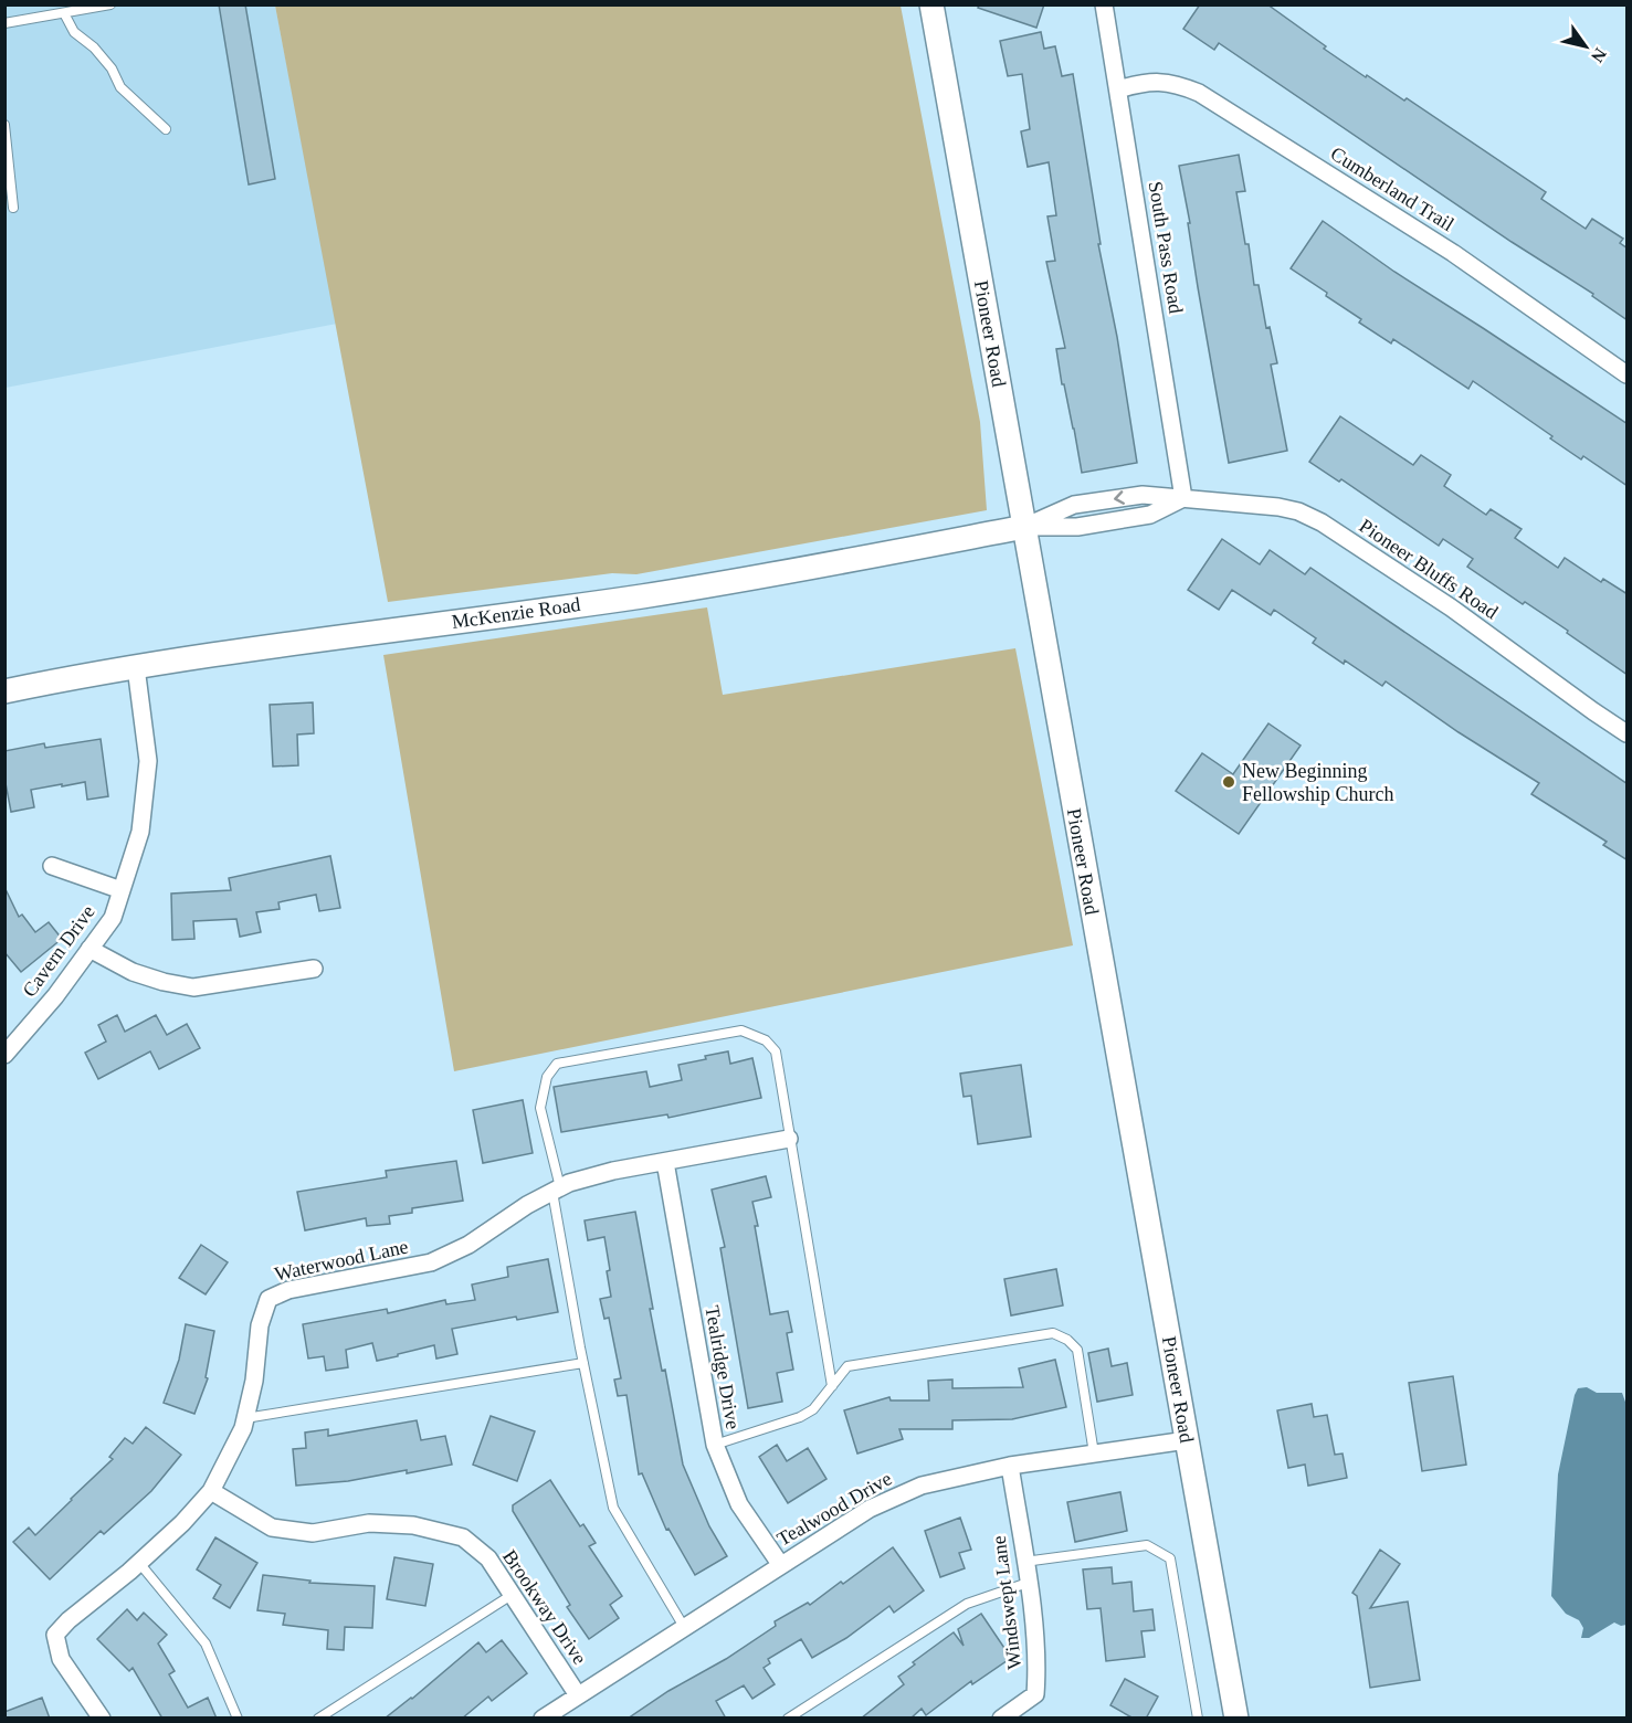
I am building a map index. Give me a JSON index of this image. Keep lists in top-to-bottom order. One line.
{"streets":{"main road":["Pioneer Road","McKenzie Road"],"street":["Cumberland Trail","South Pass Road","Pioneer Bluffs Road","Cavern Drive","Waterwood Lane","Tealridge Drive","Tealwood Drive","Windswept Lane","Brookway Drive"]},"crossings":[["Cumberland Trail","South Pass Road"],["South Pass Road","Pioneer Bluffs Road"],["Pioneer Road","Pioneer Bluffs Road"],["Pioneer Road","McKenzie Road"],["Pioneer Road","Tealwood Drive"],["Pioneer Bluffs Road","McKenzie Road"],["McKenzie Road","Cavern Drive"],["Waterwood Lane","Tealridge Drive"],["Waterwood Lane","Brookway Drive"],["Tealridge Drive","Tealwood Drive"],["Tealwood Drive","Windswept Lane"],["Tealwood Drive","Brookway Drive"]],"places":["New Beginning Fellowship Church"],"north":"bottom right"}
